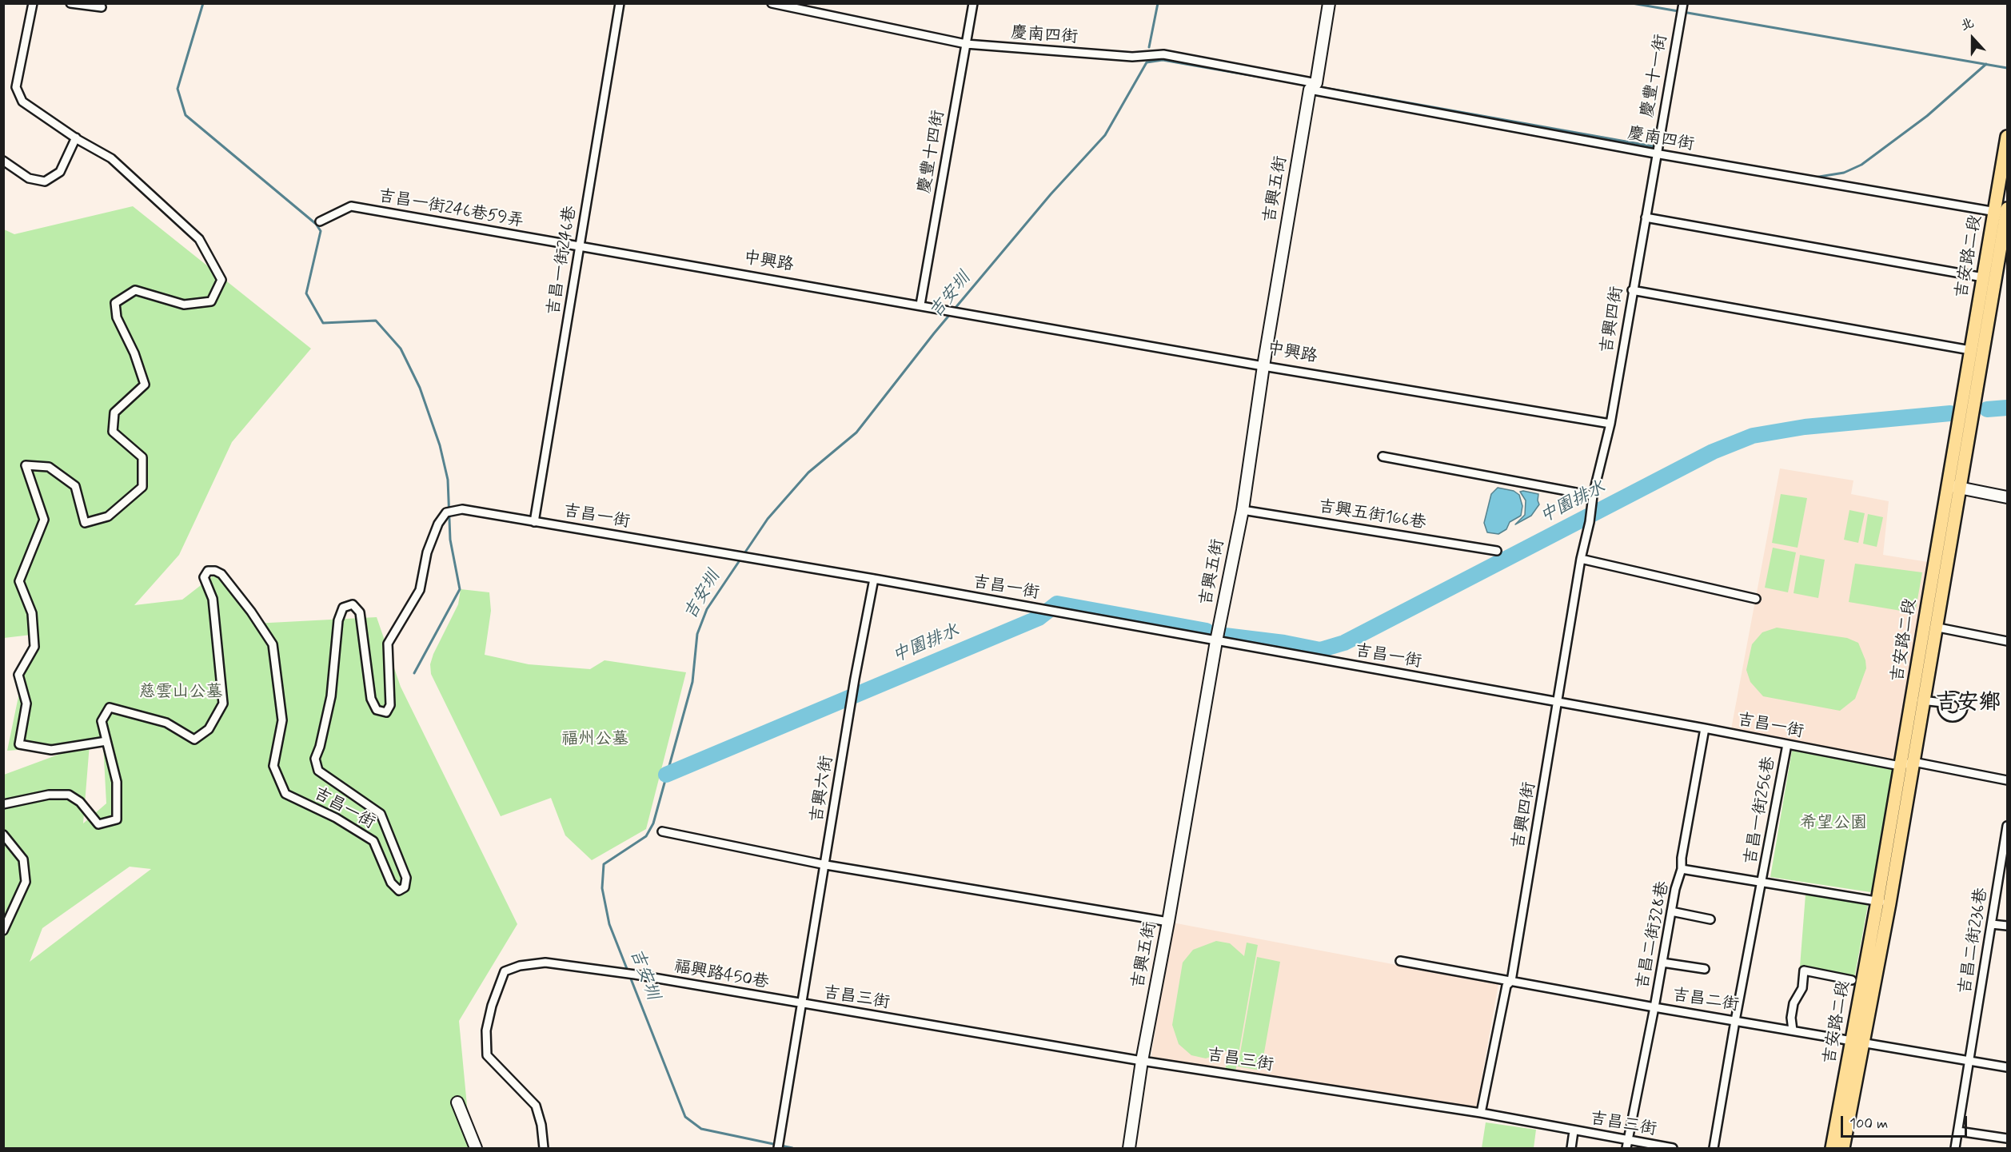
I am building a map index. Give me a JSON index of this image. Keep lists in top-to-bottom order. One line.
{"streets":{"main road":["吉安路二段"],"street":["慶南四街","慶豐十一街","慶豐十四街","吉興五街","吉昌一街246巷59弄","吉昌一街246巷","中興路","吉興四街","吉興五街166巷","吉昌一街","吉興六街","吉昌一街256巷","吉昌二街328巷","吉昌二街236巷","福興路450巷","吉昌三街","吉昌二街"]},"crossings":[["慶南四街","慶豐十一街"],["慶南四街","慶豐十四街"],["慶南四街","吉興五街"],["慶南四街","吉安路二段"],["慶南四街","吉興四街"],["慶豐十一街","吉興四街"],["慶豐十四街","中興路"],["吉興五街","中興路"],["吉興五街","吉興五街166巷"],["吉興五街","吉昌一街"],["吉興五街","吉昌三街"],["吉昌一街246巷59弄","吉昌一街246巷"],["吉昌一街246巷59弄","中興路"],["吉安路二段","吉昌一街"],["吉安路二段","吉昌二街"],["吉昌一街246巷","中興路"],["吉昌一街246巷","吉昌一街"],["中興路","吉興四街"],["吉興四街","吉昌一街"],["吉興四街","吉昌三街"],["吉興四街","吉昌二街"],["吉昌一街","吉興六街"],["吉昌一街","吉昌一街256巷"],["吉昌一街","吉昌二街328巷"],["吉興六街","福興路450巷"],["吉興六街","吉昌三街"],["吉昌一街256巷","吉昌二街"],["吉昌二街328巷","吉昌三街"],["吉昌二街328巷","吉昌二街"],["吉昌二街236巷","吉昌二街"],["福興路450巷","吉昌三街"]],"districts":["吉安鄉"],"water":["吉安圳","中園排水"],"parks":["慈雲山公墓","福州公墓","希望公園"],"scale_bar":"100 m","north":"top"}
